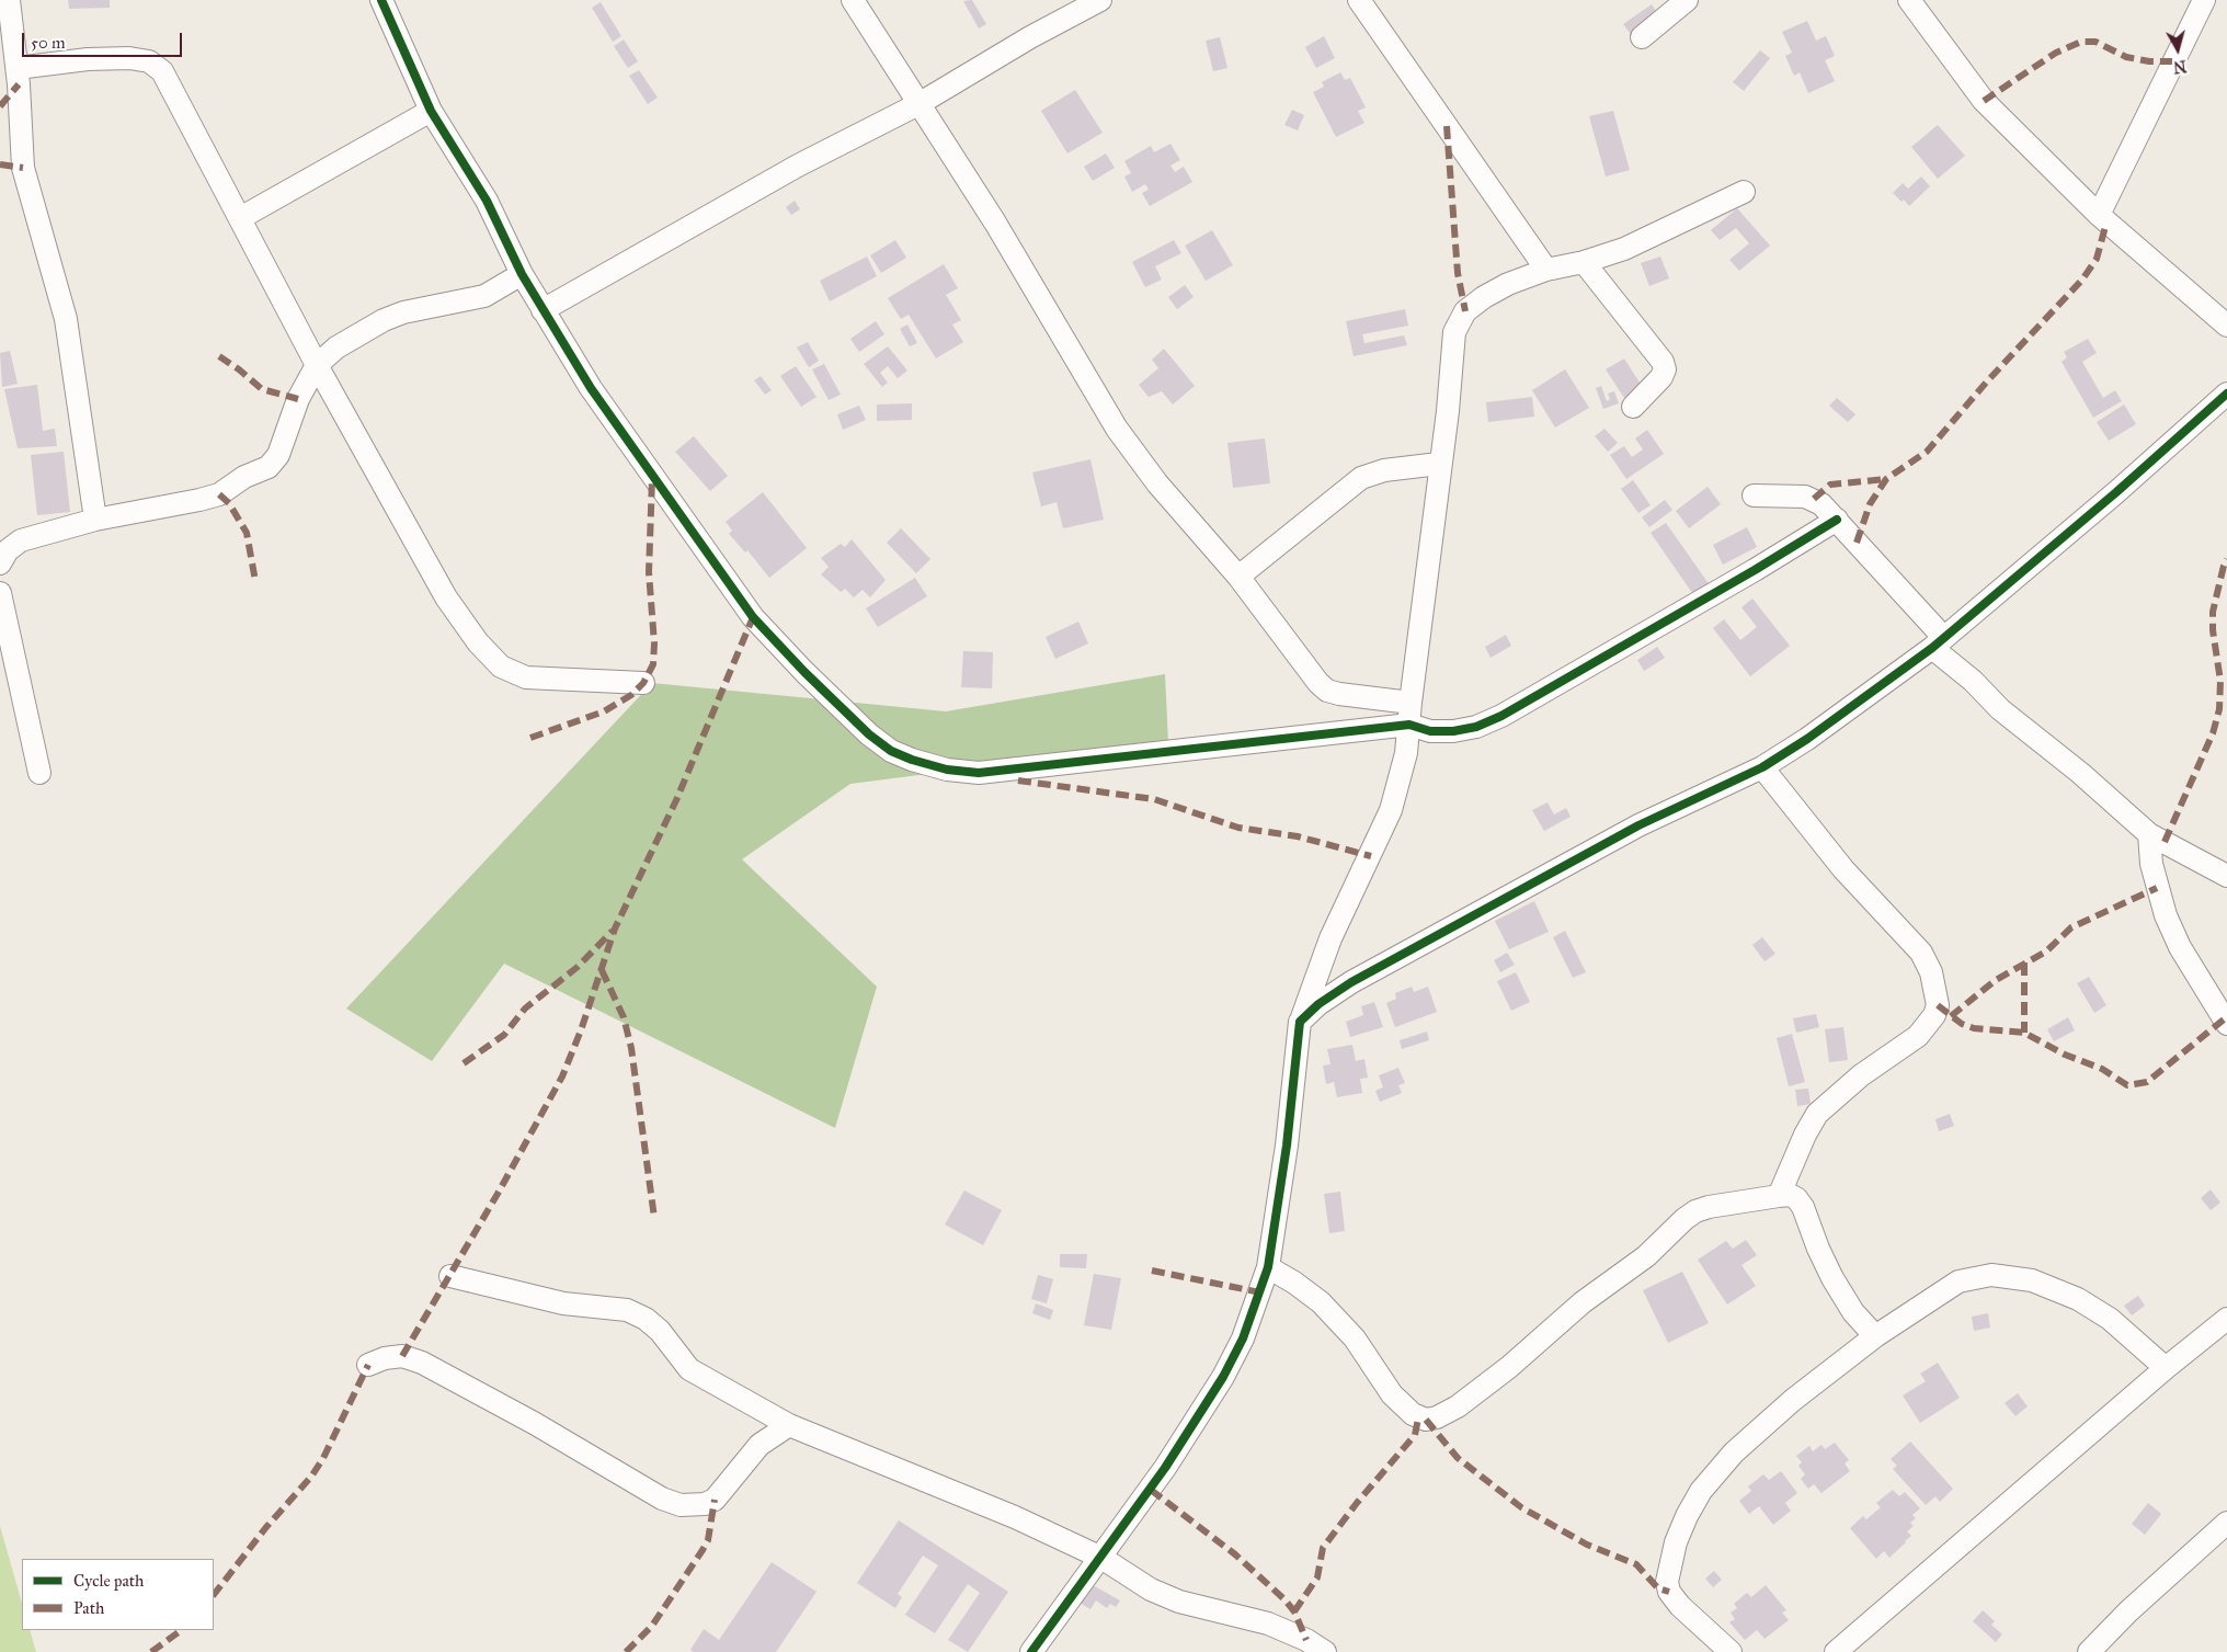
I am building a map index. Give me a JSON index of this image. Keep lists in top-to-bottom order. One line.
{"legend":["Cycle path","Path"],"scale_bar":"50 m","north":"bottom"}
